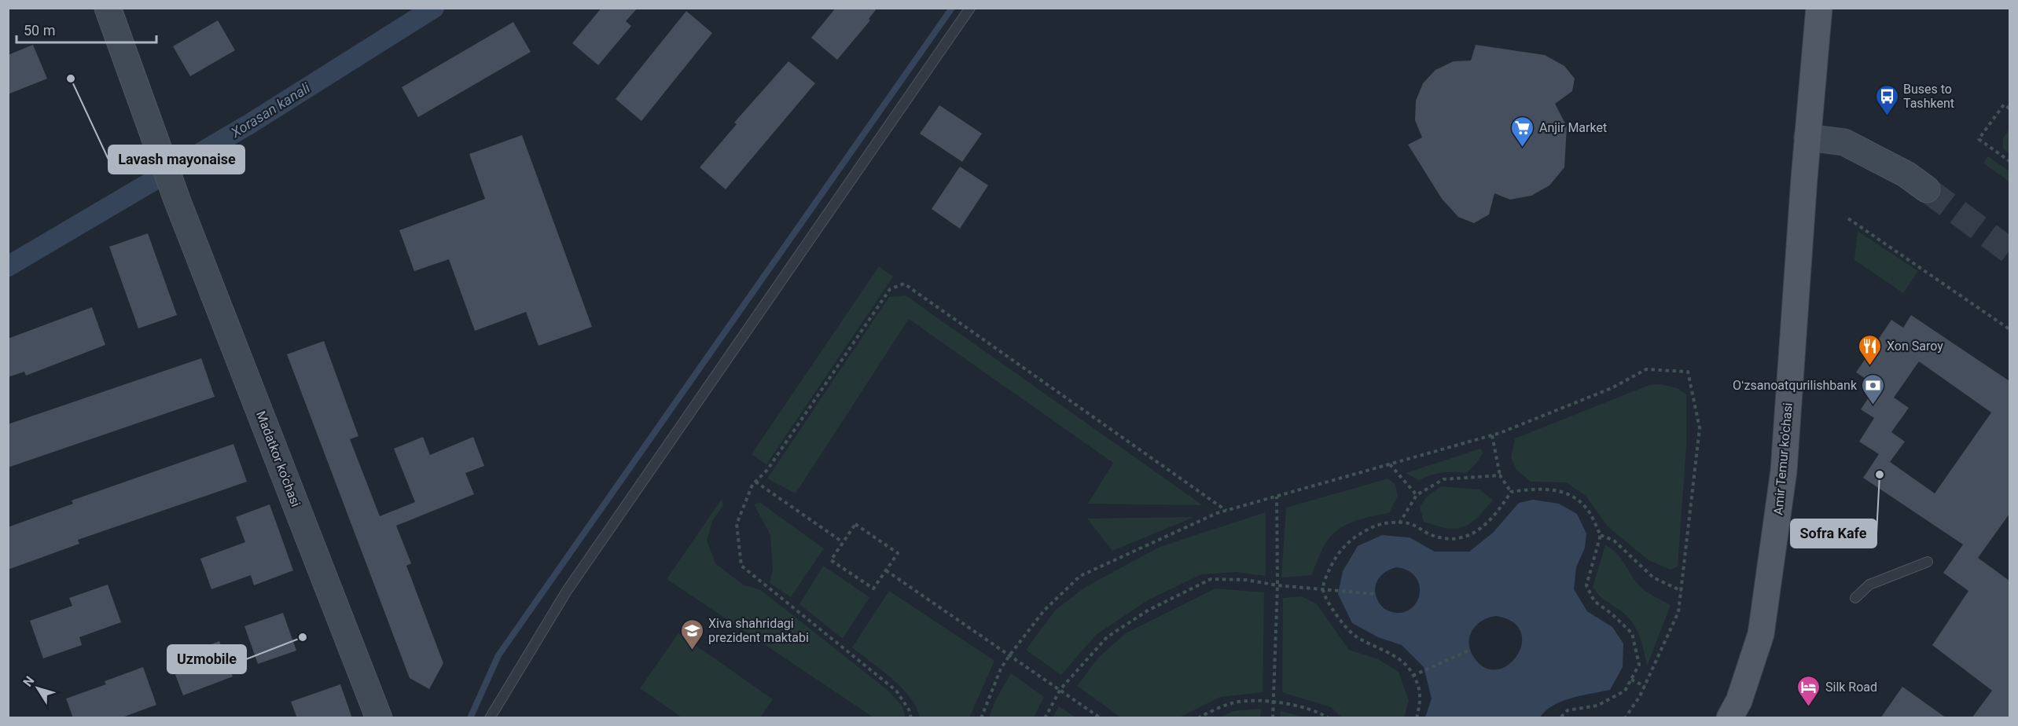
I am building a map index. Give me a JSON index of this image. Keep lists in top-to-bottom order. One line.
{"streets":{"main road":["Amir Temur ko'chasi"],"street":["Madatkor ko'chasi"]},"water":["Xorasan kanali"],"places":{"other":["Lavash mayonaise","Sofra Kafe","Uzmobile"],"bus stop":["Buses to Tashkent"],"supermarket":["Anjir Market"],"restaurant":["Xon Saroy"],"bank":["Oʻzsanoatqurilishbank"],"school or university":["Xiva shahridagi prezident maktabi"],"hotel":["Silk Road"]},"scale_bar":"50 m","north":"top left"}
